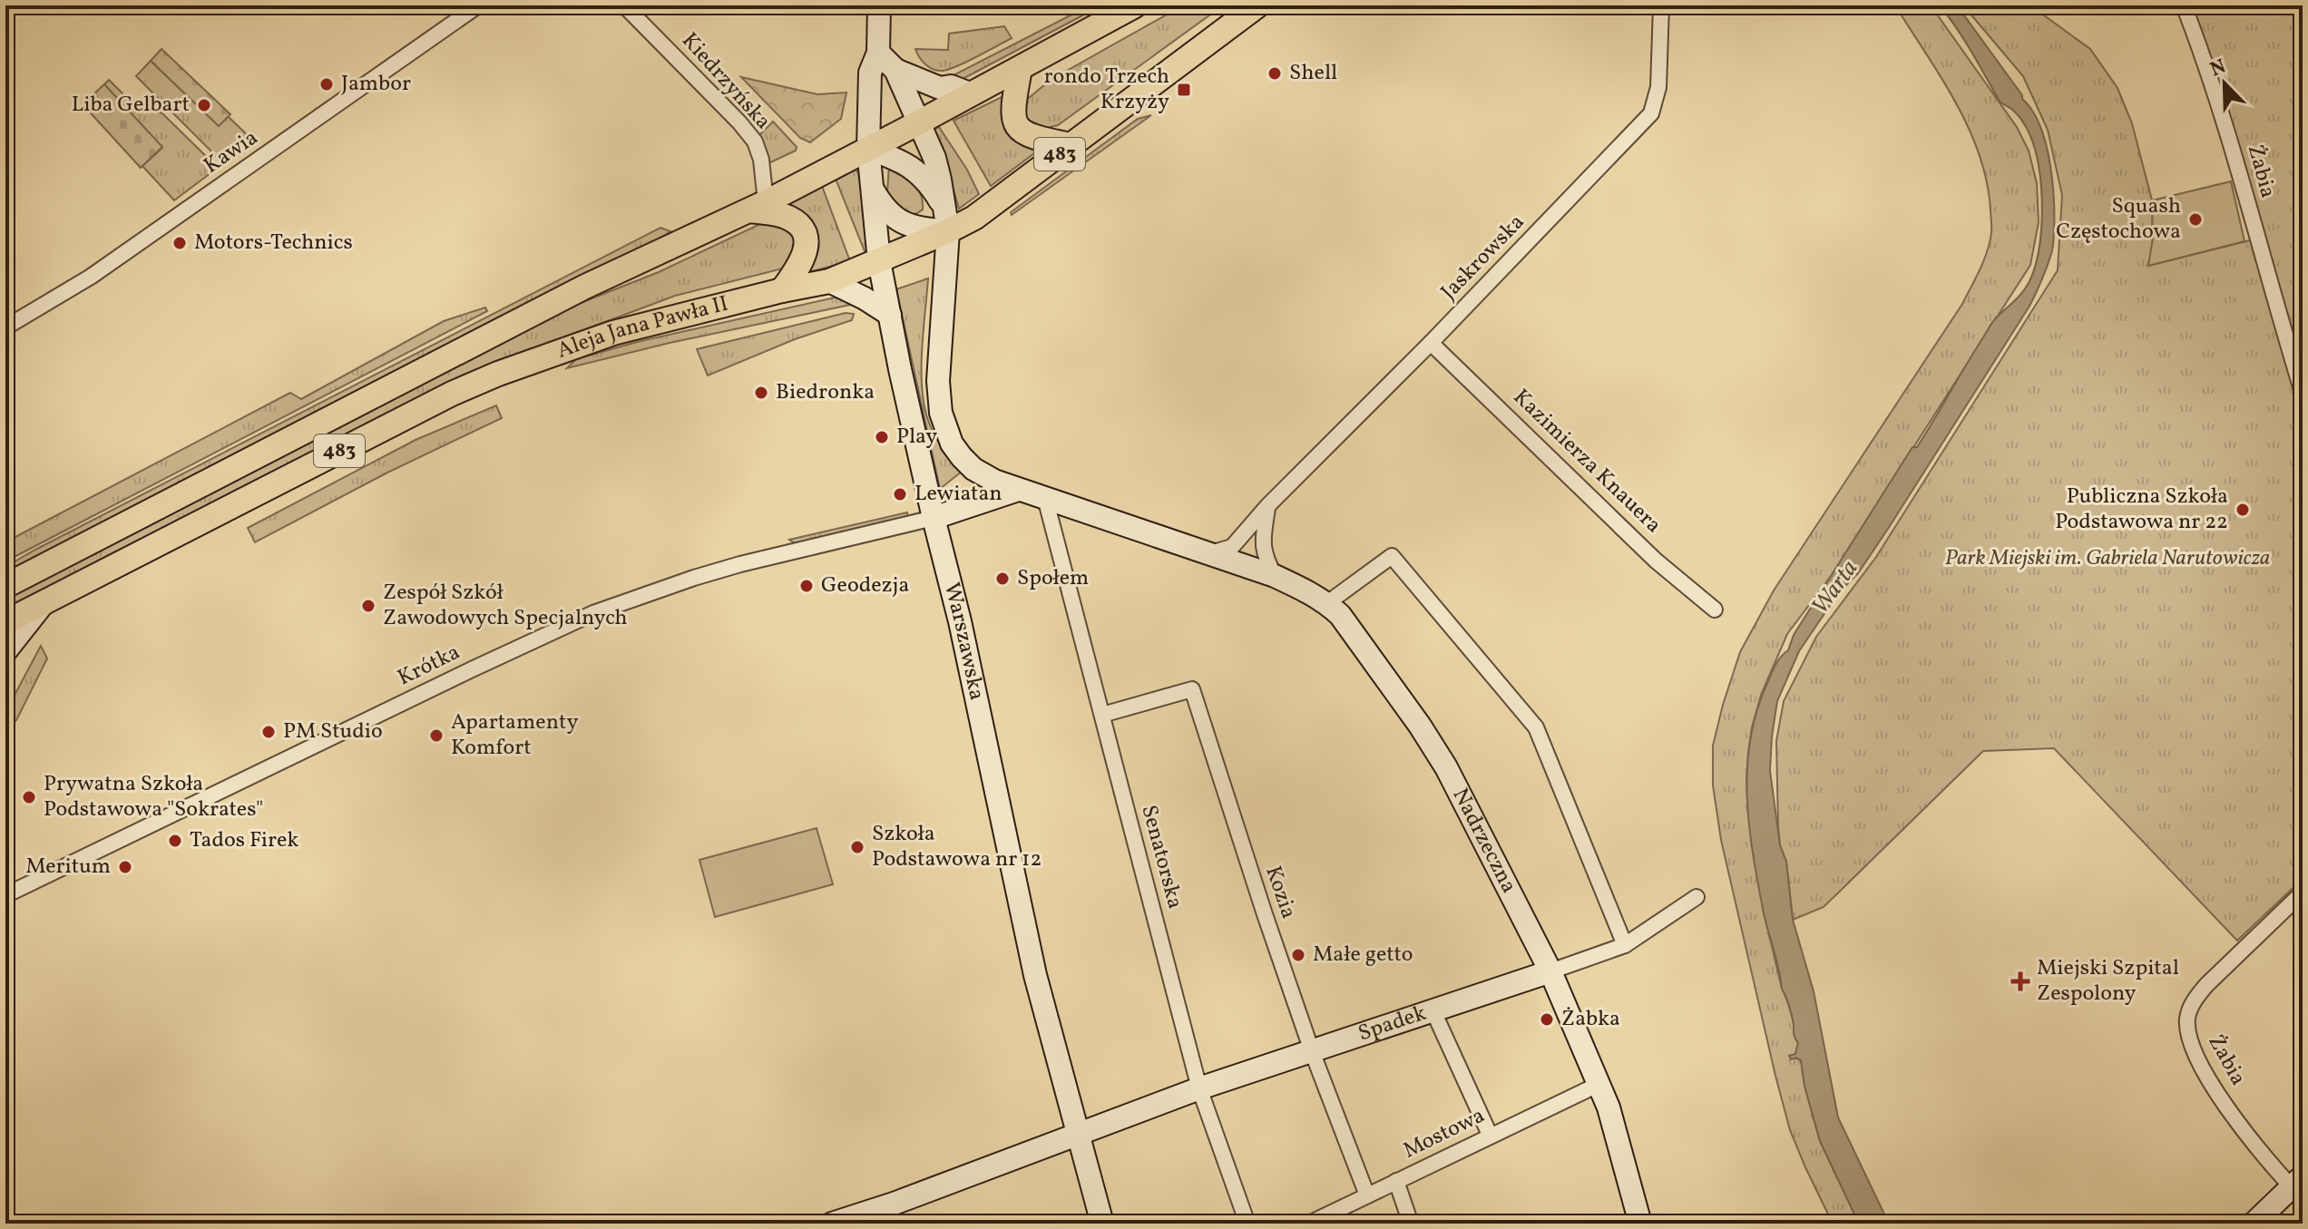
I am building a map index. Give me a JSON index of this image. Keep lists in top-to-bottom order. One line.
{"streets":{"main road":["483","Aleja Jana Pawła II"],"street":["Kiedrzyńska","Kawia","Żabia","Jaskrowska","Kazimierza Knauera","Warszawska","Krótka","Nadrzeczna","Senatorska","Kozia","Spadek","Mostowa"]},"crossings":[["Kiedrzyńska","Aleja Jana Pawła II"],["Jaskrowska","Kazimierza Knauera"],["Jaskrowska","Nadrzeczna"],["Aleja Jana Pawła II","Warszawska"],["Aleja Jana Pawła II","Nadrzeczna"],["Warszawska","Krótka"],["Warszawska","Spadek"],["Nadrzeczna","Senatorska"],["Nadrzeczna","Spadek"],["Nadrzeczna","Mostowa"],["Senatorska","Kozia"],["Senatorska","Spadek"],["Kozia","Spadek"],["Kozia","Mostowa"]],"water":["Warta"],"parks":["Park Miejski im. Gabriela Narutowicza"],"places":{"other":["Shell","Jambor","Liba Gelbart","Squash Częstochowa","Motors-Technics","Biedronka","Play","Lewiatan","Publiczna Szkoła Podstawowa nr 22","Społem","Geodezja","Zespół Szkół Zawodowych Specjalnych","PM Studio","Apartamenty Komfort","Prywatna Szkoła Podstawowa \"Sokrates\"","Tados Firek","Szkoła Podstawowa nr 12","Meritum","Małe getto","Żabka"],"transit":["rondo Trzech Krzyży"],"health":["Miejski Szpital Zespolony"]},"north":"top left"}
